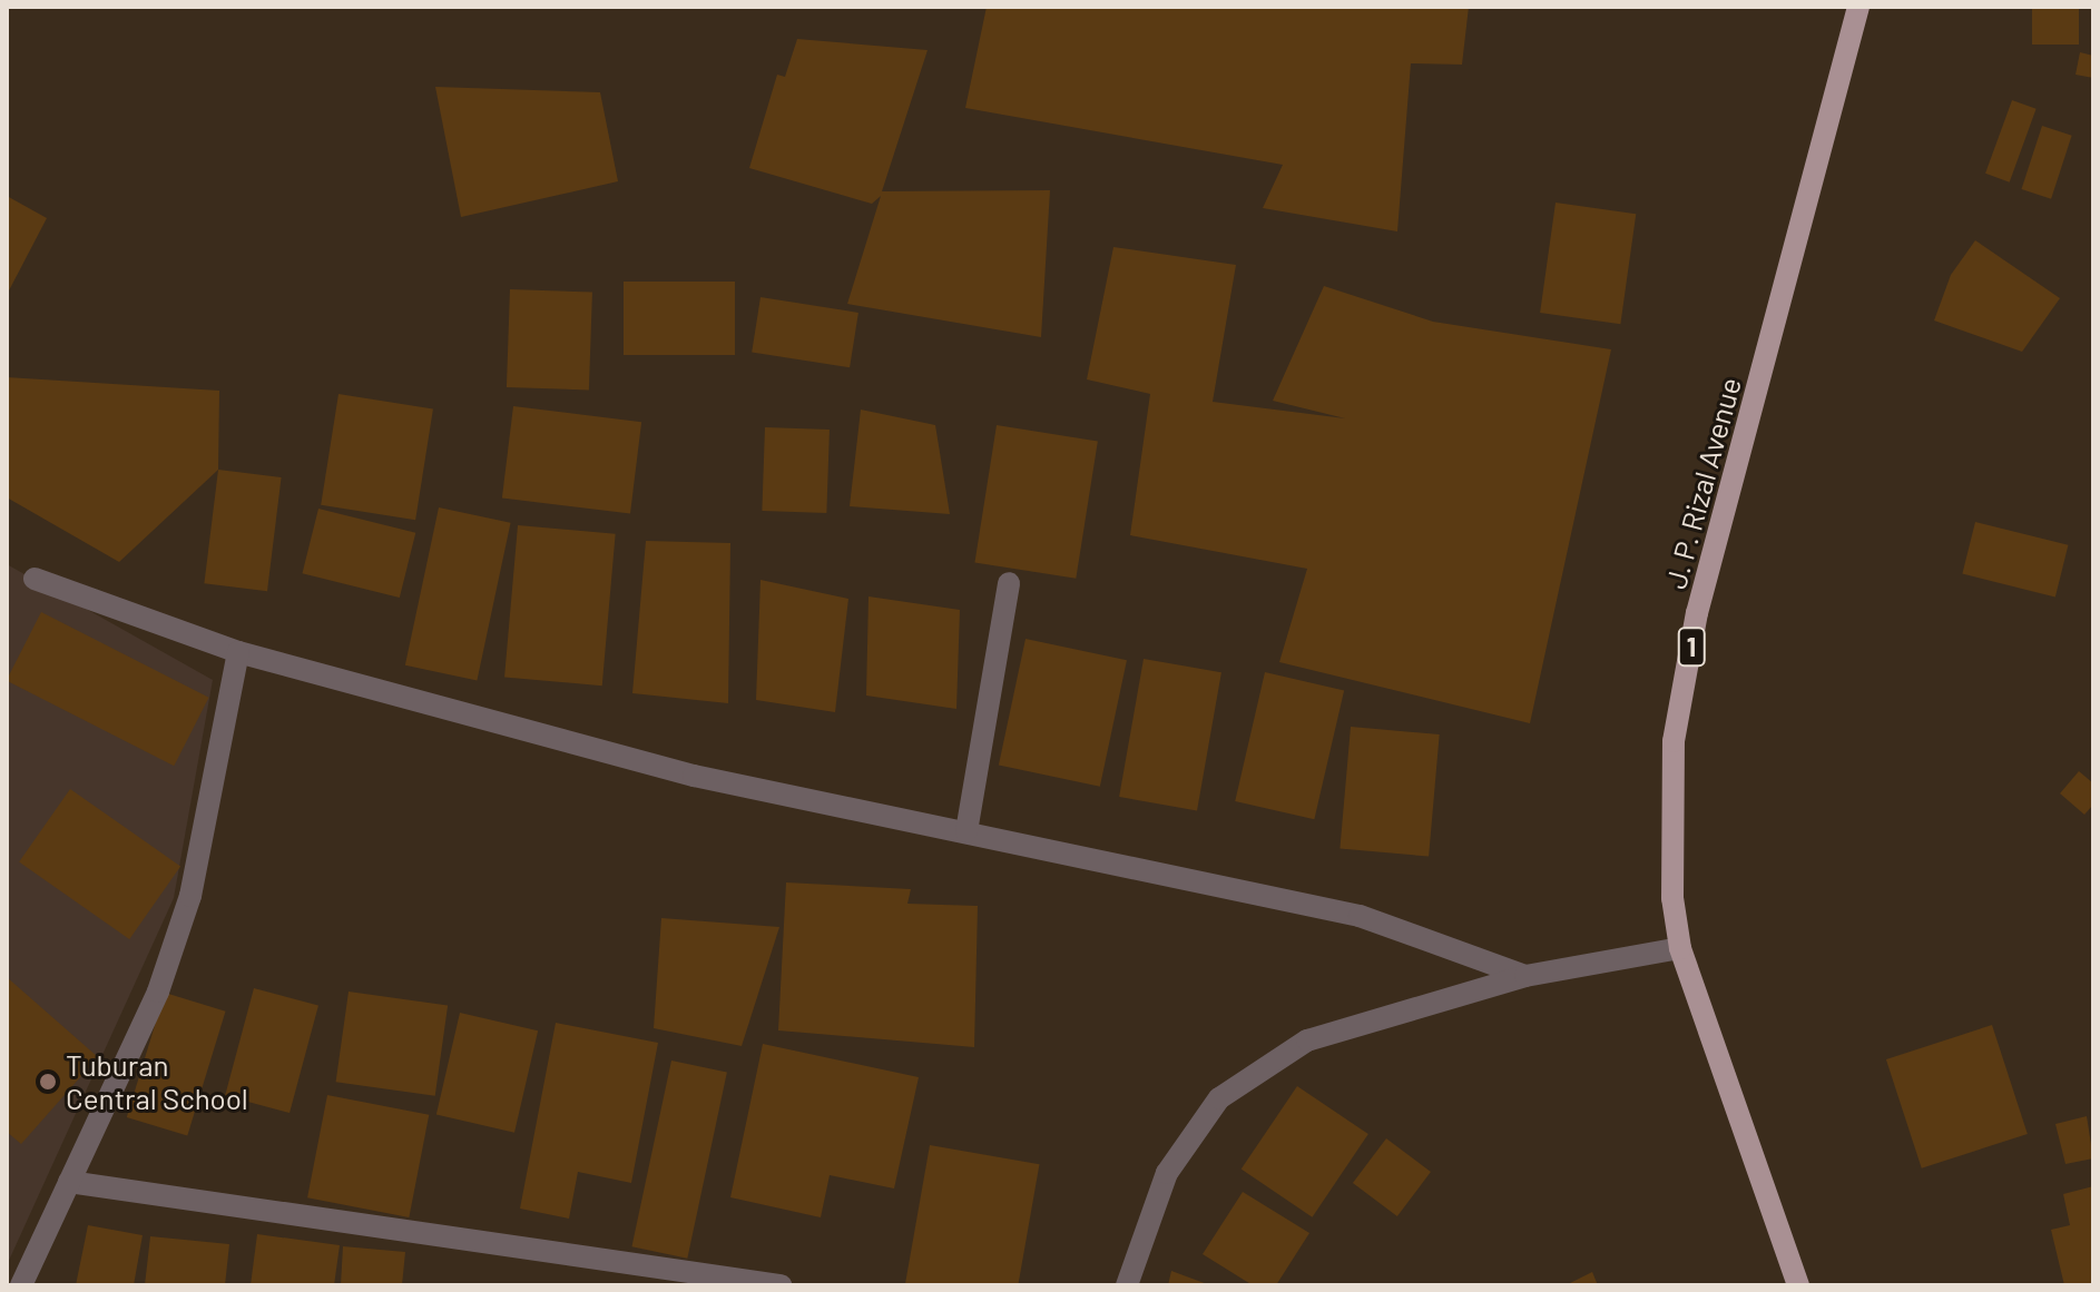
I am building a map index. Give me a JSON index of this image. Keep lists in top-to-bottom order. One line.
{"streets":{"main road":["J. P. Rizal Avenue","1"]},"places":["Tuburan Central School"]}
